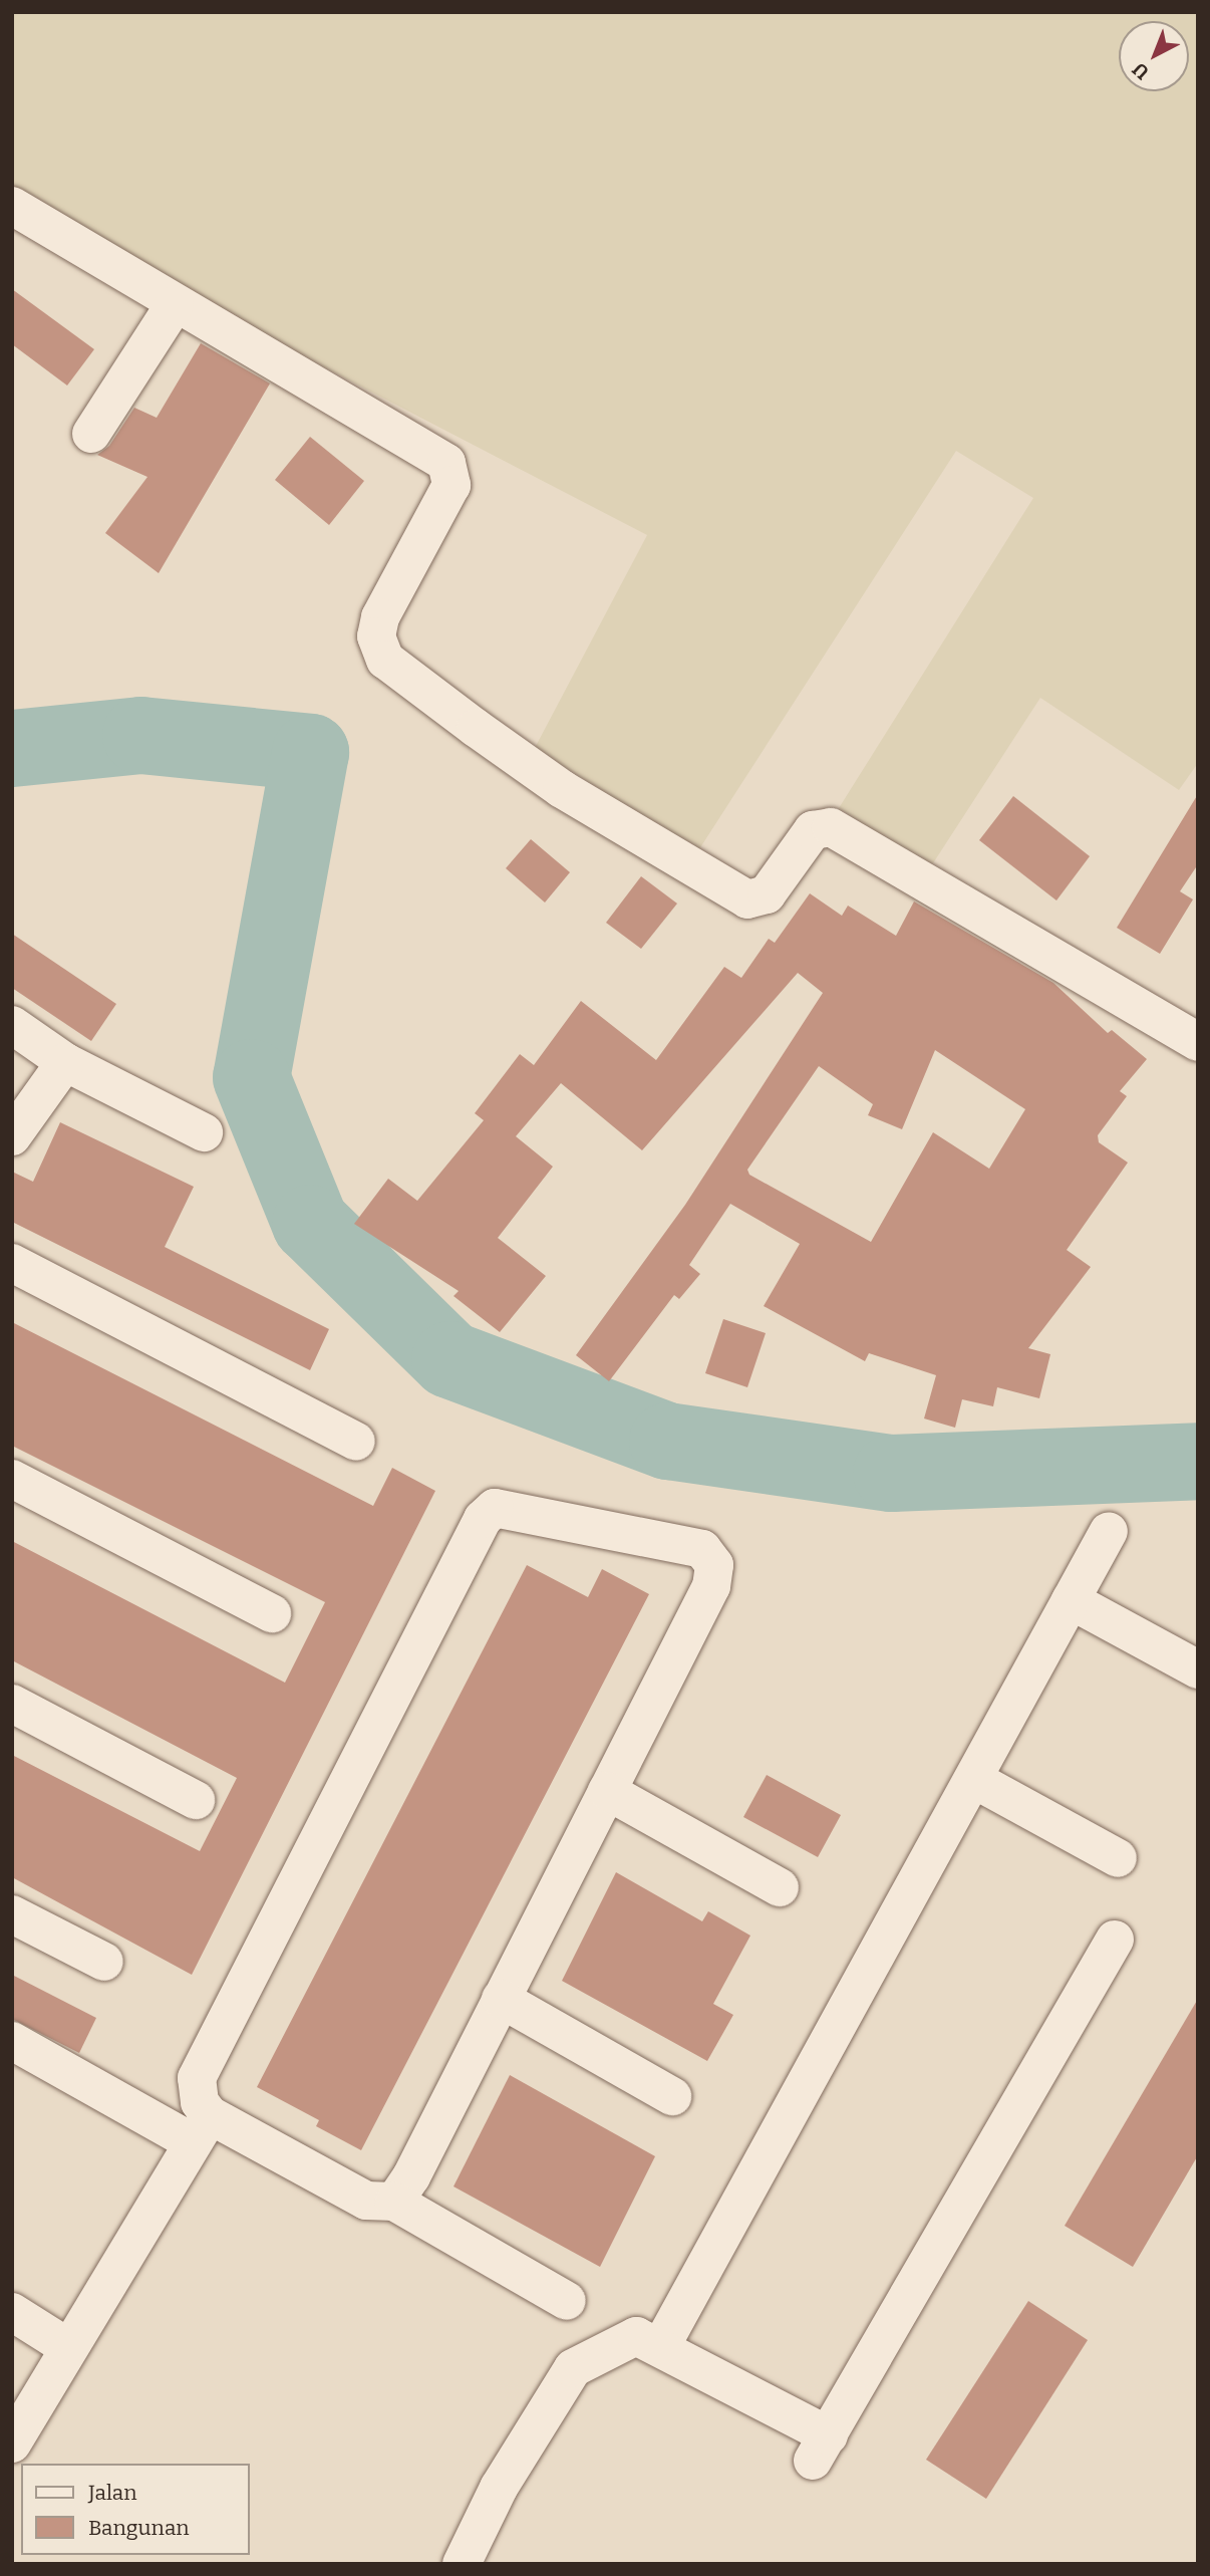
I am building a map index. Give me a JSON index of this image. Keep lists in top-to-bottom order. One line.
{"legend":["Jalan","Bangunan"],"north":"bottom left"}
